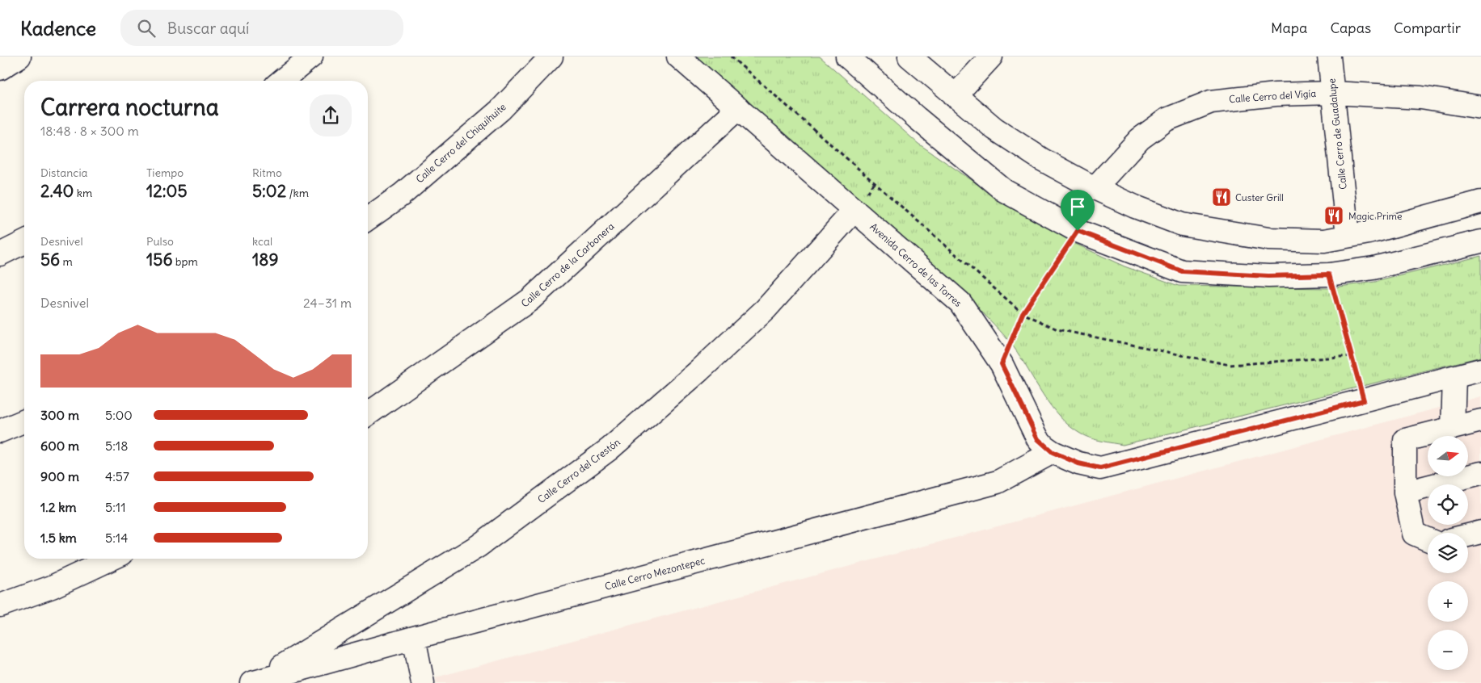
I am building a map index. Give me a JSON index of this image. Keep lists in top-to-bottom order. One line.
{"streets":{"street":["Calle Cerro del Vigía","Calle Cerro de Guadalupe","Calle Cerro del Chiquihuite","Calle Cerro de la Carbonera","Avenida Cerro de las Torres","Calle Cerro del Crestón","Calle Cerro Mezontepec"]},"crossings":[["Calle Cerro del Vigía","Calle Cerro de Guadalupe"],["Calle Cerro de la Carbonera","Avenida Cerro de las Torres"],["Avenida Cerro de las Torres","Calle Cerro del Crestón"],["Avenida Cerro de las Torres","Calle Cerro Mezontepec"],["Calle Cerro del Crestón","Calle Cerro Mezontepec"]],"places":{"restaurant":["Custer Grill","Magic Prime"]},"north":"right","page":{"header":"Kadence","search":"Buscar aquí","nav":["Mapa","Capas","Compartir"],"heading":["Carrera nocturna","18:48 · 8 × 300 m"],"stats":[["Distancia","2.40 km"],["Tiempo","12:05"],["Ritmo","5:02 /km"],["Desnivel","56 m"],["Pulso","156 bpm"],["kcal","189"]],"chart":["Desnivel","24–31 m"],"list":[{"name":"300 m","note":"5:00"},{"name":"600 m","note":"5:18"},{"name":"900 m","note":"4:57"},{"name":"1.2 km","note":"5:11"},{"name":"1.5 km","note":"5:14"}],"map_buttons":["+","−"]}}
